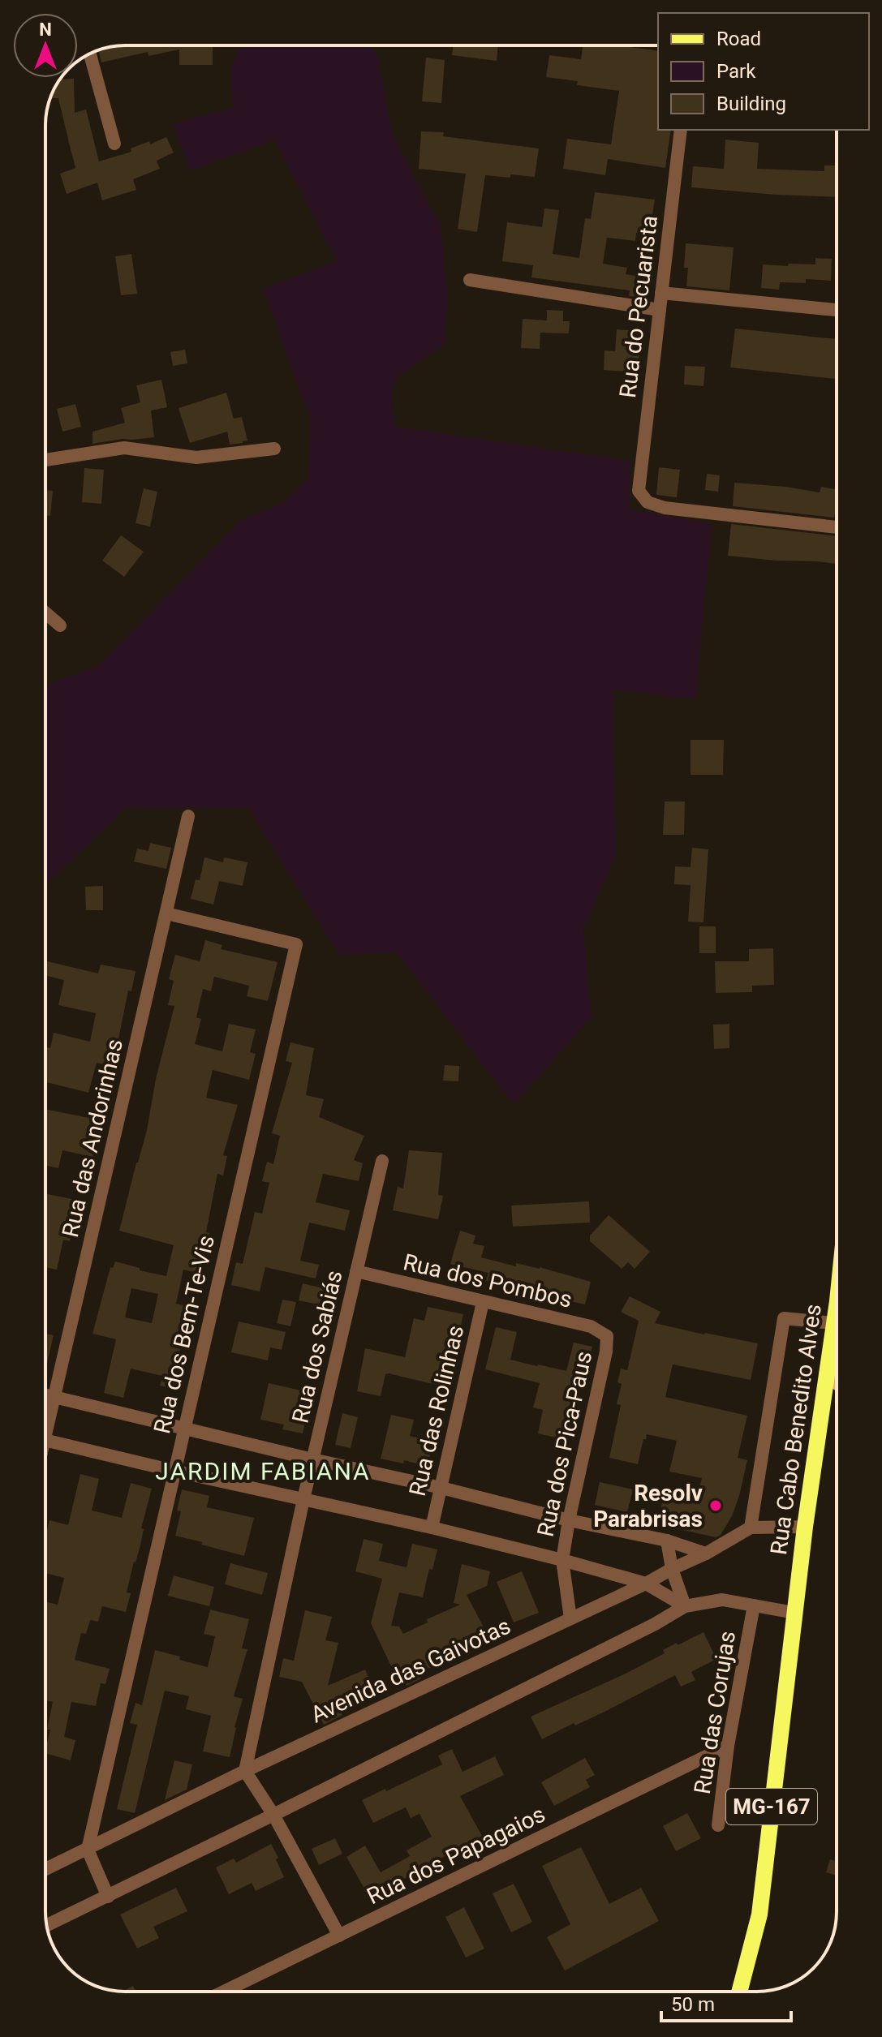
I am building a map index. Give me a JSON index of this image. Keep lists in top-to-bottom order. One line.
{"streets":{"main road":["Rua Cabo Benedito Alves","MG-167"],"street":["Rua do Pecuarista","Rua das Andorinhas","Rua dos Pombos","Rua dos Bem-Te-Vis","Rua dos Sabiás","Rua das Rolinhas","Rua dos Pica-Paus","Avenida das Gaivotas","Rua das Corujas","Rua dos Papagaios"]},"crossings":[["Rua das Andorinhas","Rua dos Bem-Te-Vis"],["Rua dos Pombos","Rua dos Sabiás"],["Rua dos Pombos","Rua das Rolinhas"],["Rua dos Pombos","Rua dos Pica-Paus"],["Rua dos Bem-Te-Vis","Avenida das Gaivotas"],["Rua dos Sabiás","Avenida das Gaivotas"],["Rua Cabo Benedito Alves","Avenida das Gaivotas"],["Rua Cabo Benedito Alves","MG-167"],["Rua dos Pica-Paus","Avenida das Gaivotas"],["Rua das Corujas","Rua dos Papagaios"]],"districts":["JARDIM FABIANA"],"places":["Resolv Parabrisas"],"legend":["Road","Park","Building"],"scale_bar":"50 m","north":"top"}
